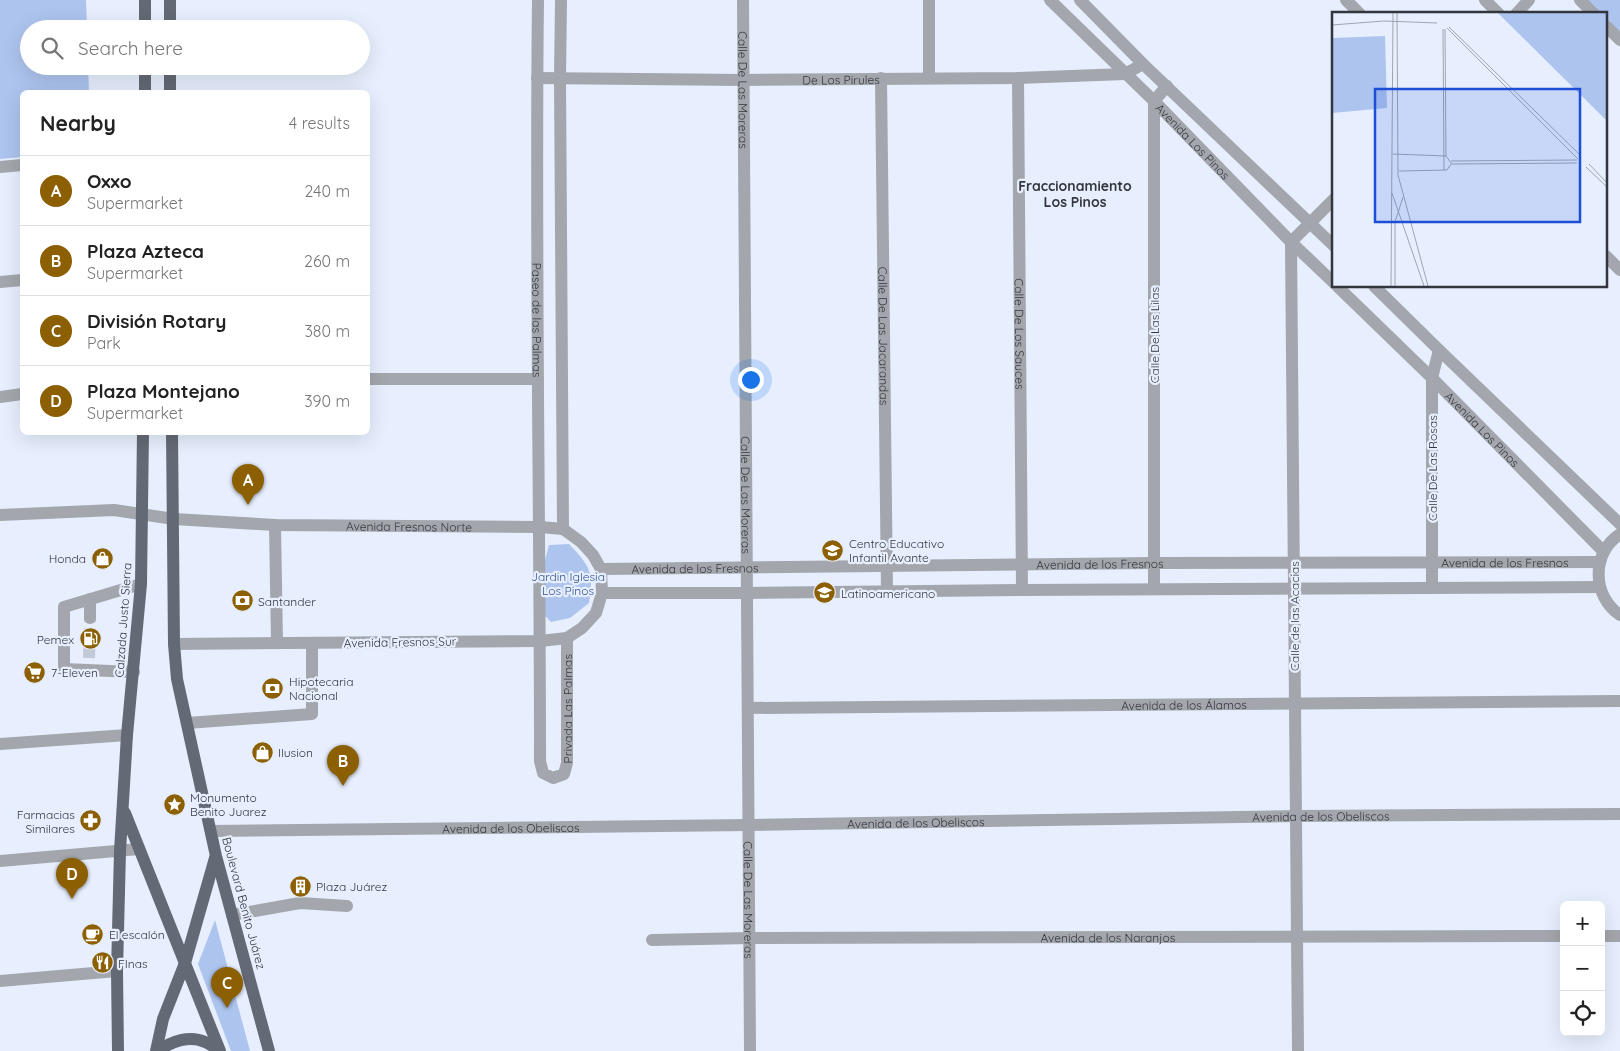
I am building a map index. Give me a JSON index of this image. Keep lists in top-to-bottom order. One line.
{"streets":{"main road":["Calzada Justo Sierra","Boulevard Benito Juárez"],"street":["De Los Pirules","Calle De Las Moreras","Avenida Los Pinos","Paseo de las Palmas","Calle De Los Sauces","Calle De Las Jacarandas","Calle De Las Lilas","Calle De Las Rosas","Avenida Fresnos Norte","Avenida de los Fresnos","Calle de las Acacias","Avenida Fresnos Sur","Avenida de los Álamos","Privada Las Palmas","Avenida de los Obeliscos","Avenida de los Naranjos"]},"crossings":[["De Los Pirules","Calle De Las Moreras"],["De Los Pirules","Avenida Los Pinos"],["De Los Pirules","Paseo de las Palmas"],["De Los Pirules","Calle De Los Sauces"],["De Los Pirules","Calle De Las Jacarandas"],["Calle De Las Moreras","Avenida de los Fresnos"],["Calle De Las Moreras","Avenida de los Álamos"],["Calle De Las Moreras","Avenida de los Obeliscos"],["Calle De Las Moreras","Avenida de los Naranjos"],["Avenida Los Pinos","Calle De Las Lilas"],["Avenida Los Pinos","Calle De Las Rosas"],["Avenida Los Pinos","Avenida de los Fresnos"],["Avenida Los Pinos","Calle de las Acacias"],["Paseo de las Palmas","Avenida Fresnos Norte"],["Paseo de las Palmas","Avenida Fresnos Sur"],["Paseo de las Palmas","Privada Las Palmas"],["Calle De Los Sauces","Avenida de los Fresnos"],["Calle De Las Jacarandas","Avenida de los Fresnos"],["Calle De Las Lilas","Avenida de los Fresnos"],["Calle De Las Rosas","Avenida de los Fresnos"],["Avenida Fresnos Norte","Calzada Justo Sierra"],["Avenida de los Fresnos","Calle de las Acacias"],["Calle de las Acacias","Avenida de los Álamos"],["Calle de las Acacias","Avenida de los Obeliscos"],["Calle de las Acacias","Avenida de los Naranjos"],["Avenida Fresnos Sur","Privada Las Palmas"],["Avenida Fresnos Sur","Boulevard Benito Juárez"],["Avenida de los Obeliscos","Boulevard Benito Juárez"]],"districts":["Fraccionamiento Los Pinos"],"parks":["Jardin Iglesia Los Pinos"],"places":{"school or university":["Centro Educativo Infantil Avante","Latinoamericano"],"shop":["Honda","Ilusion"],"bank":["Santander","Hipotecaria Nacional"],"fuel station":["Pemex"],"supermarket":["7-Eleven"],"place":["Monumento Benito Juarez"],"pharmacy":["Farmacias Similares"],"building":["Plaza Juárez"],"cafe":["El escalón"],"restaurant":["FInas"]},"page":{"search":"Search here","heading":["Nearby","4 results"],"list":[{"mark":"A","name":"Oxxo","note":"Supermarket","value":"240 m"},{"mark":"B","name":"Plaza Azteca","note":"Supermarket","value":"260 m"},{"mark":"C","name":"División Rotary","note":"Park","value":"380 m"},{"mark":"D","name":"Plaza Montejano","note":"Supermarket","value":"390 m"}],"pins":["A","B","D","C"],"map_buttons":["+","−"]}}
